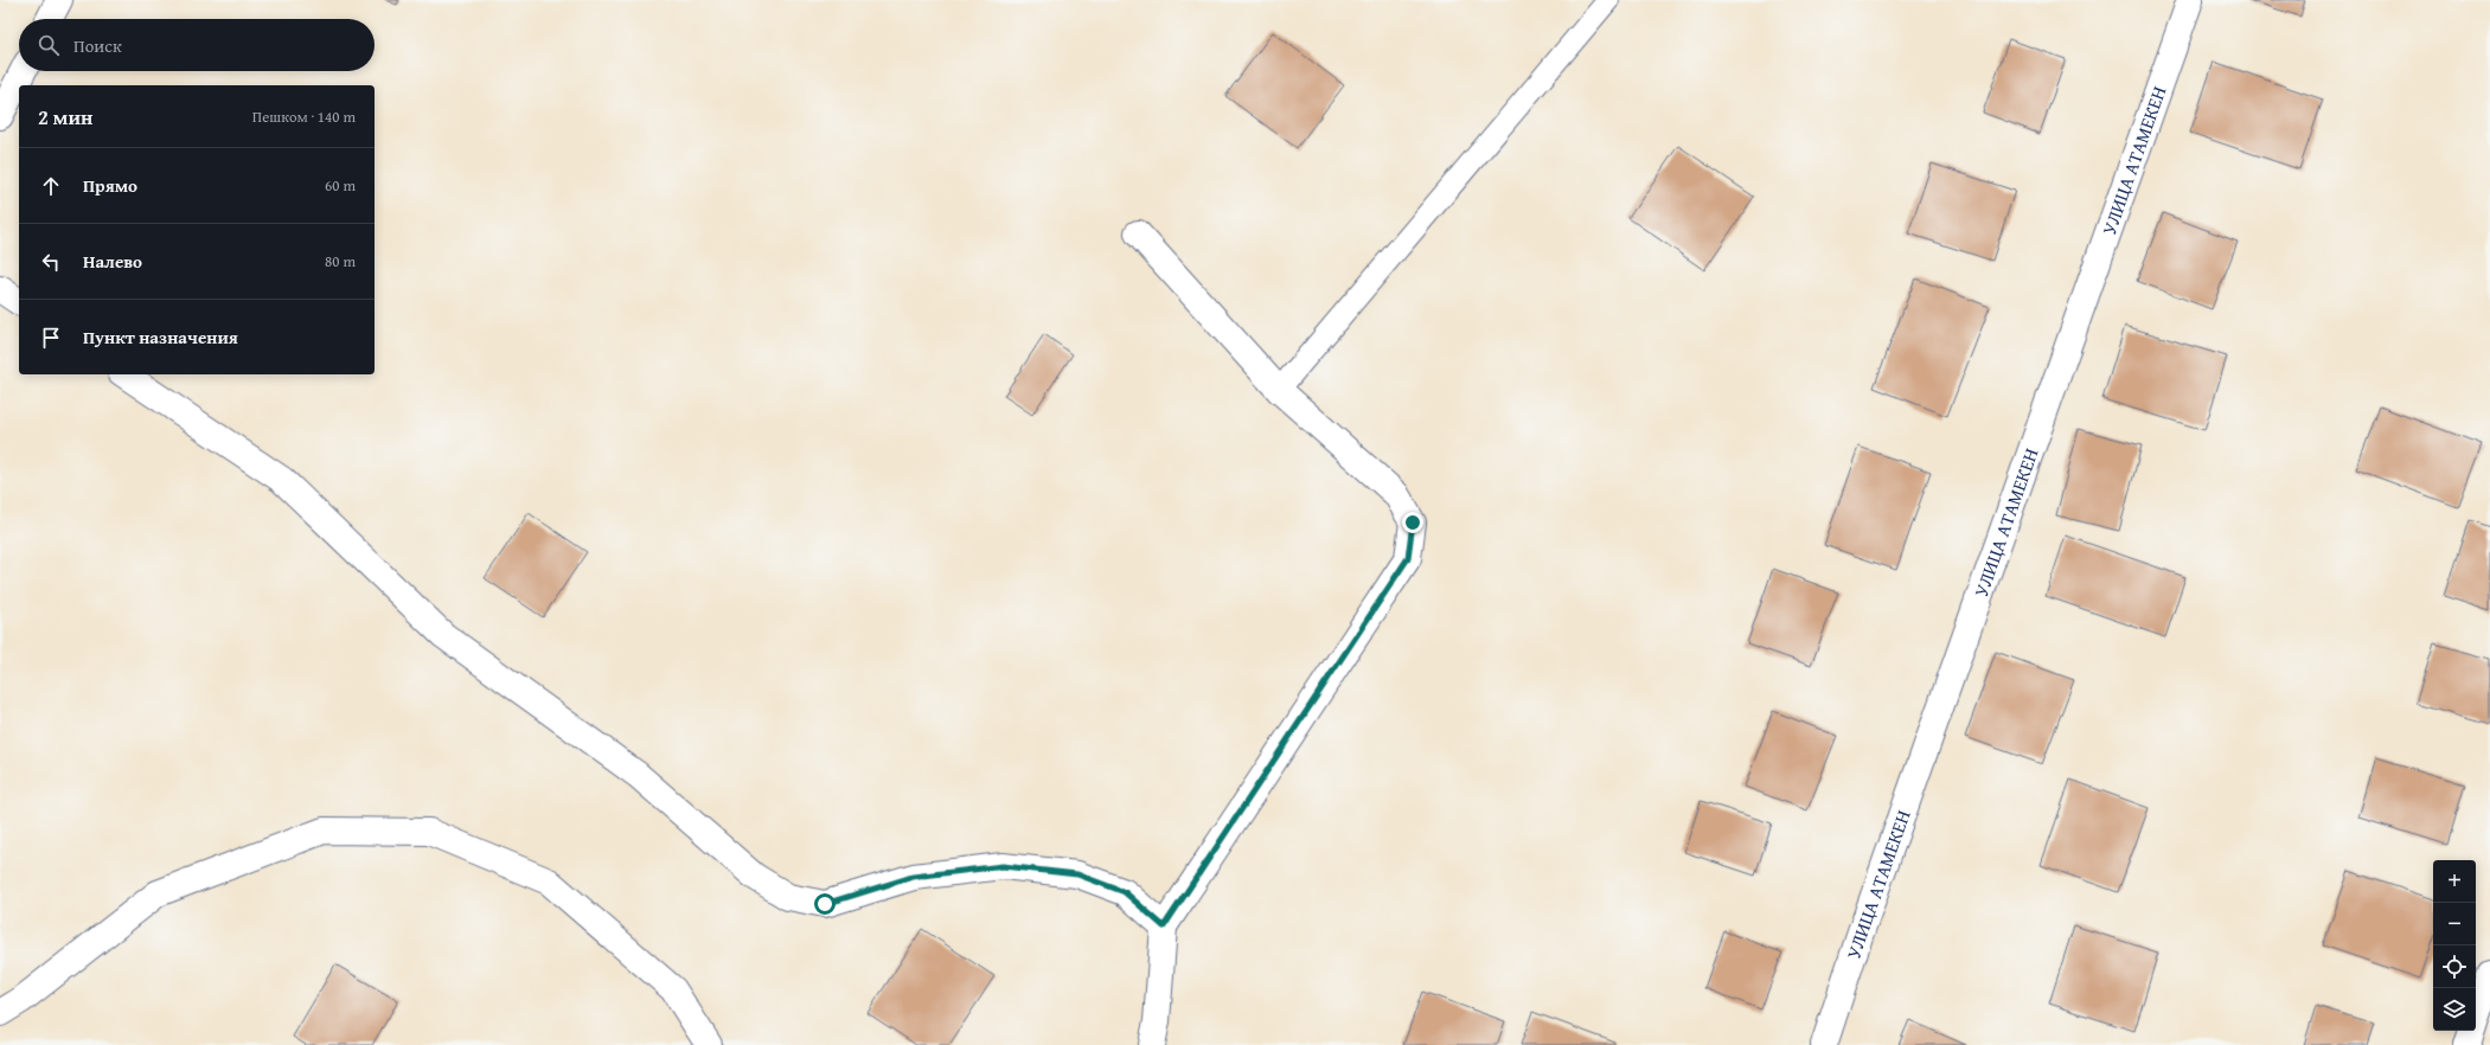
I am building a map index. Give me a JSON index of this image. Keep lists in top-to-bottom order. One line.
{"streets":{"street":["УЛИЦА АТАМЕКЕН"]},"page":{"search":"Поиск","heading":["2 мин","Пешком · 140 m"],"list":[["Прямо","60 m"],["Налево","80 m"],"Пункт назначения"],"map_buttons":["+","−"]}}
